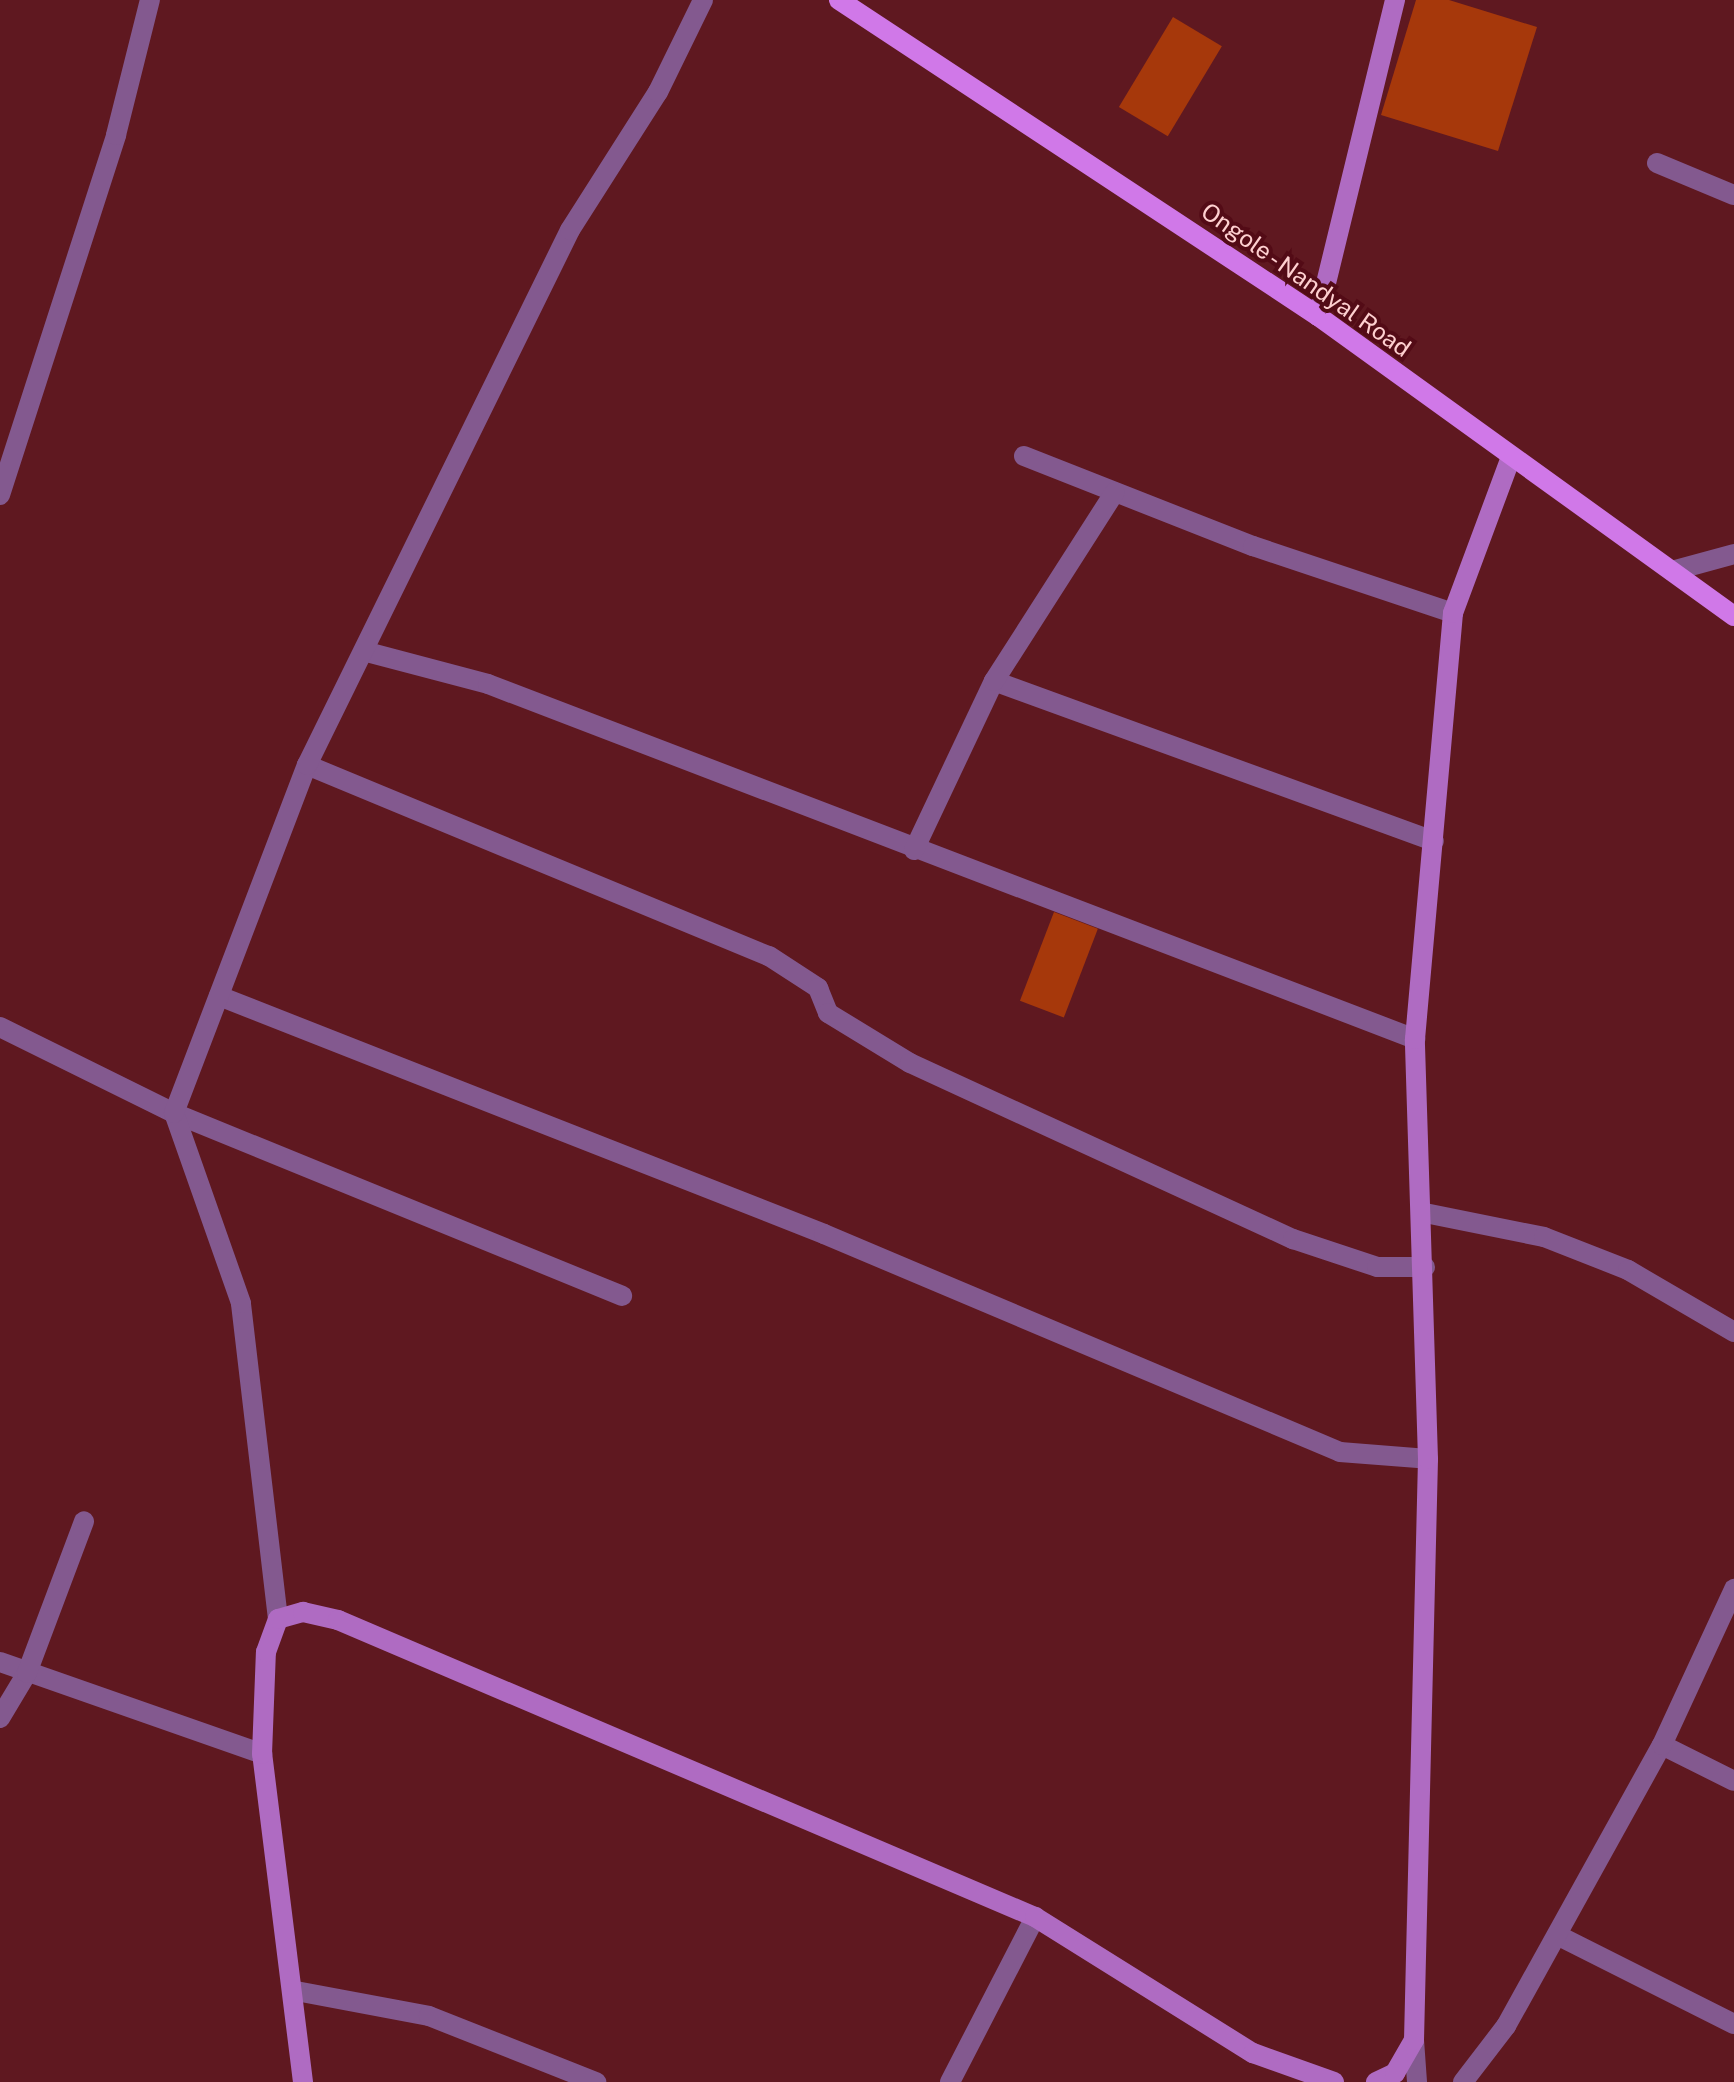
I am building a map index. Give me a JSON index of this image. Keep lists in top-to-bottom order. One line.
{"streets":{"main road":["Ongole - Nandyal Road"]}}
